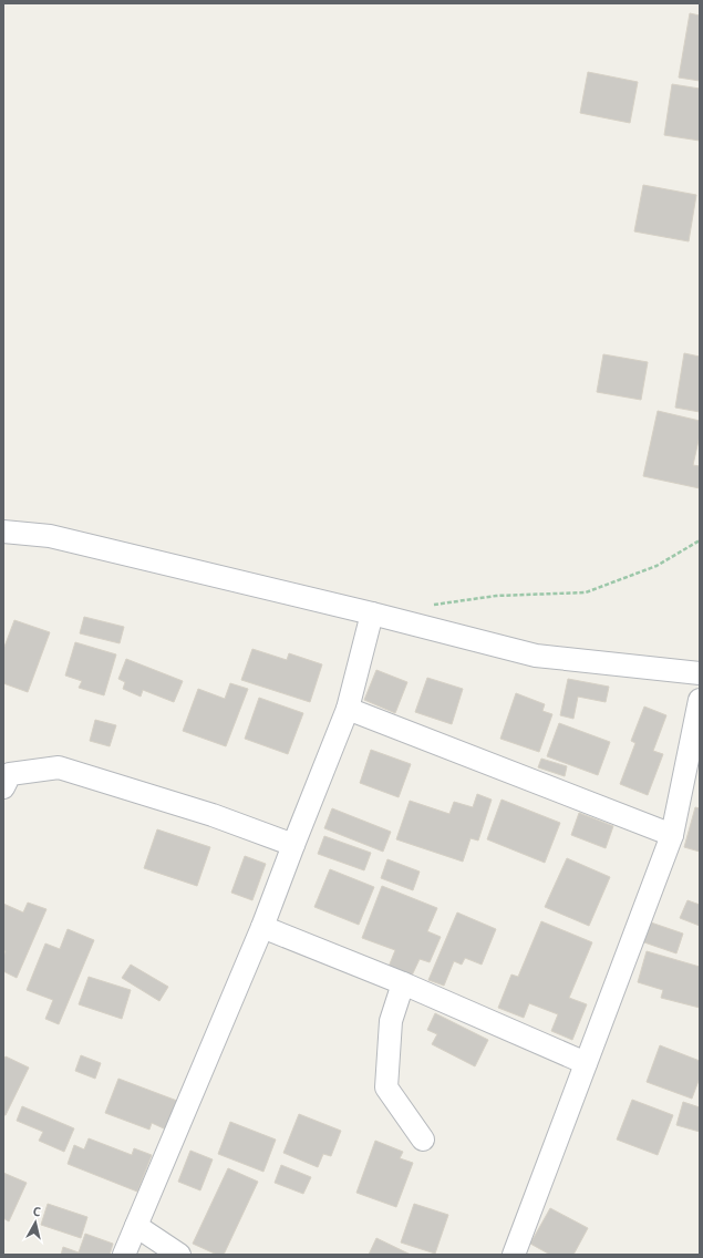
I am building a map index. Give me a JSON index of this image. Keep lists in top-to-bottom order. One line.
{"north":"top"}
